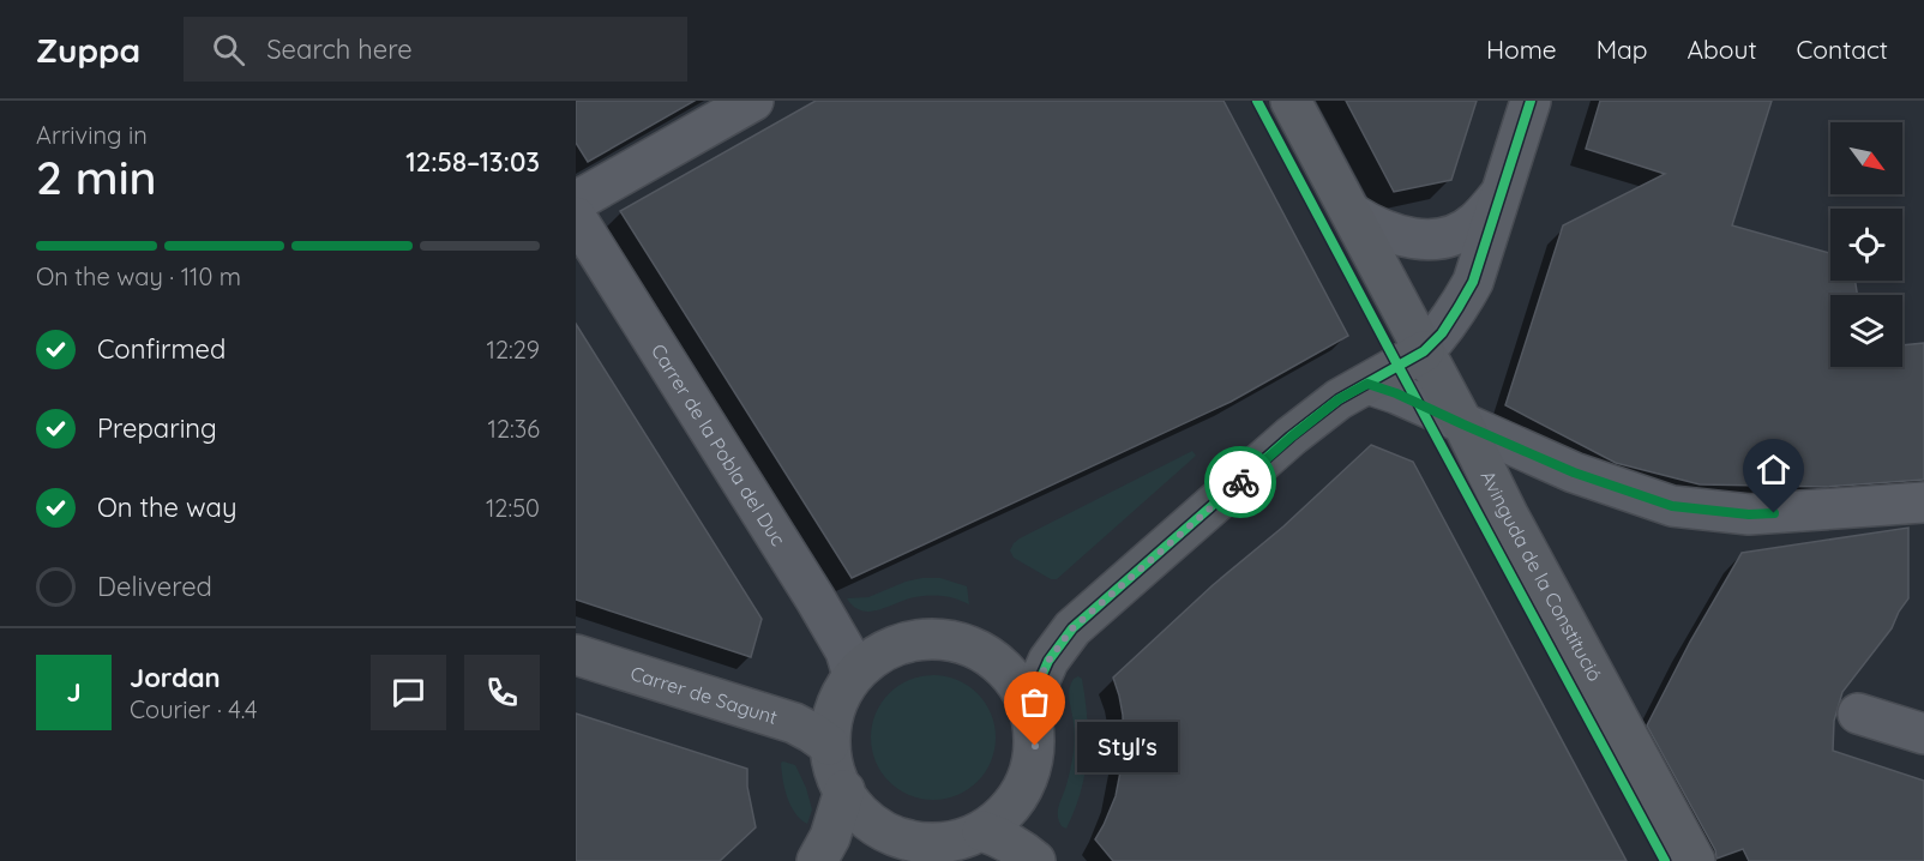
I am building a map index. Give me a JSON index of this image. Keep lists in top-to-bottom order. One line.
{"streets":{"street":["Carrer de la Pobla del Duc","Avinguda de la Constitució","Carrer de Sagunt"]},"crossings":[["Carrer de la Pobla del Duc","Carrer de Sagunt"]],"places":["Styl's"],"north":"bottom right","page":{"header":"Zuppa","search":"Search here","nav":["Home","Map","About","Contact"],"heading":["2 min","Arriving in","12:58–13:03"],"panel":["Jordan","Courier · 4.4"],"bar":"On the way · 110 m","list":[["Confirmed","12:29"],["Preparing","12:36"],["On the way","12:50"],"Delivered"],"round":"J","bubble":"Styl's"}}
